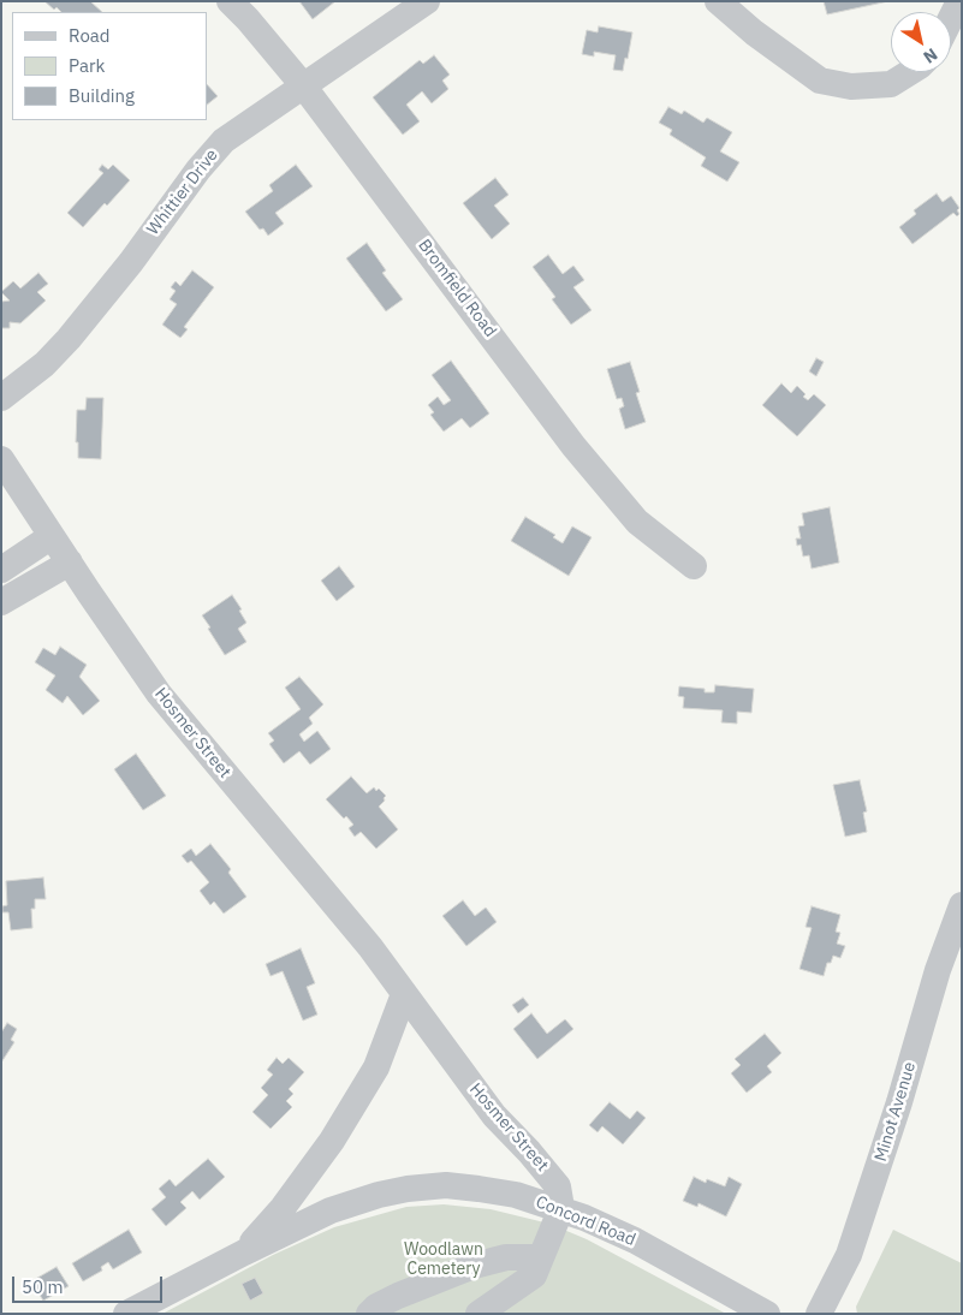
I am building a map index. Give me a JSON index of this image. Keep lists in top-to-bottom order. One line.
{"streets":{"street":["Whittier Drive","Bromfield Road","Hosmer Street","Minot Avenue","Concord Road"]},"crossings":[["Whittier Drive","Bromfield Road"],["Hosmer Street","Concord Road"]],"parks":["Woodlawn Cemetery"],"legend":["Road","Park","Building"],"scale_bar":"50 m","north":"bottom right"}
